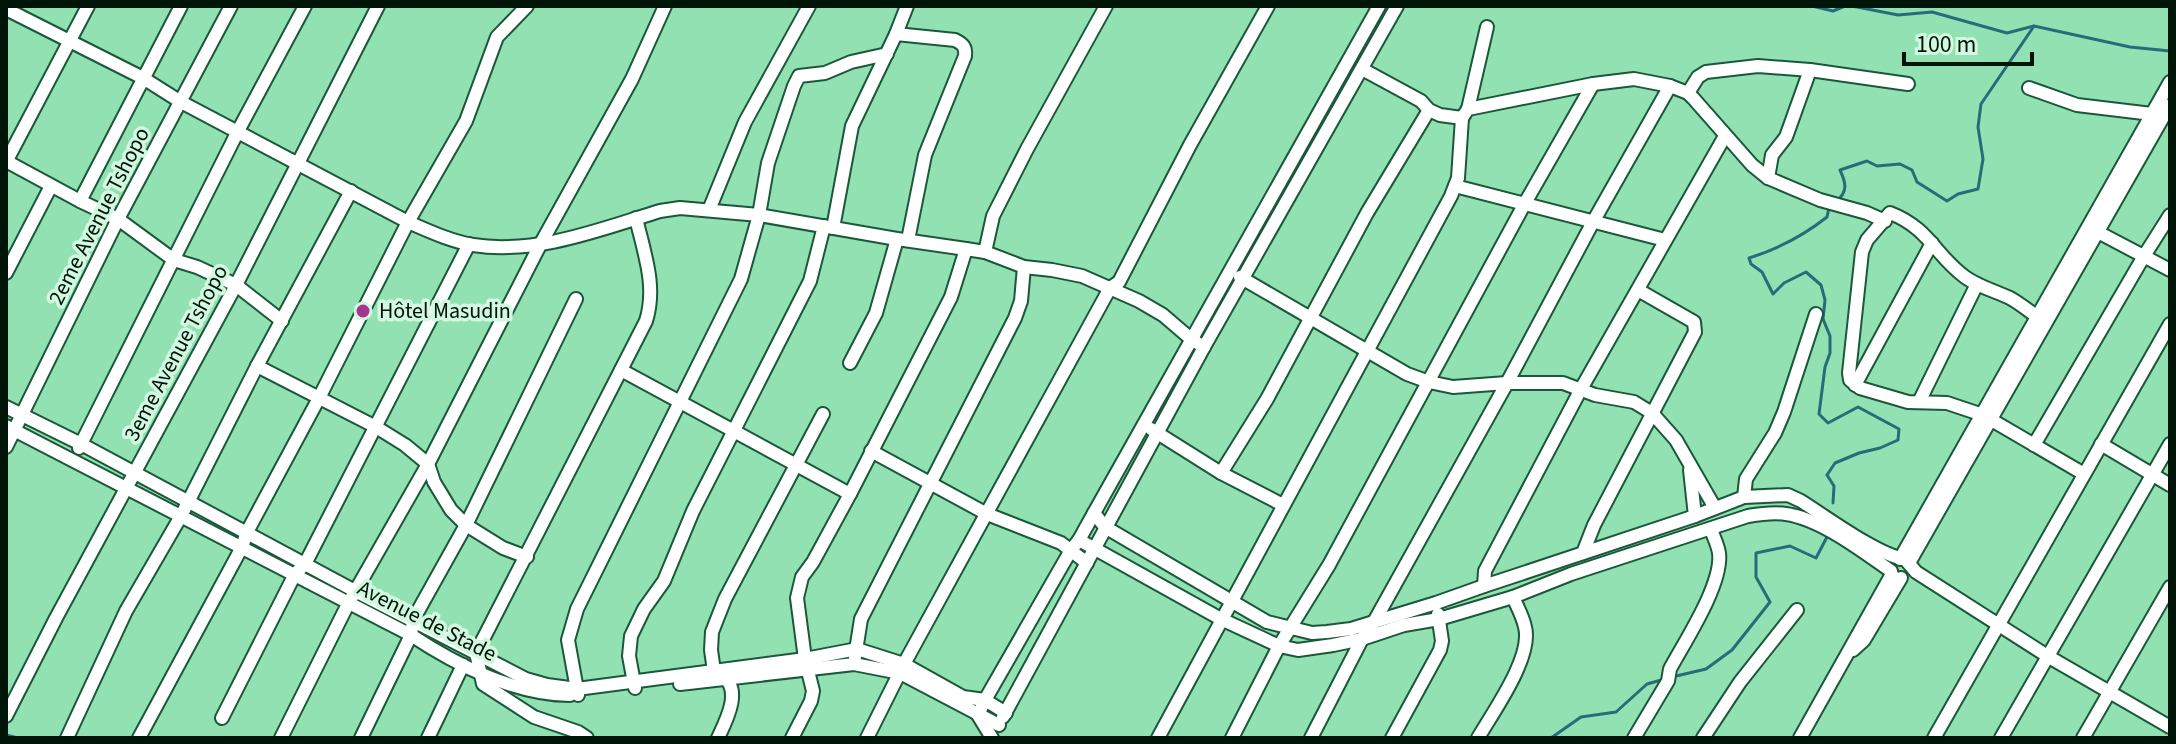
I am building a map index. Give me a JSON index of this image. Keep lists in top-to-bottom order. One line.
{"streets":{"street":["2eme Avenue Tshopo","3eme Avenue Tshopo","Avenue de Stade"]},"crossings":[["2eme Avenue Tshopo","Avenue de Stade"],["3eme Avenue Tshopo","Avenue de Stade"]],"places":["Hôtel Masudin"],"scale_bar":"100 m"}
